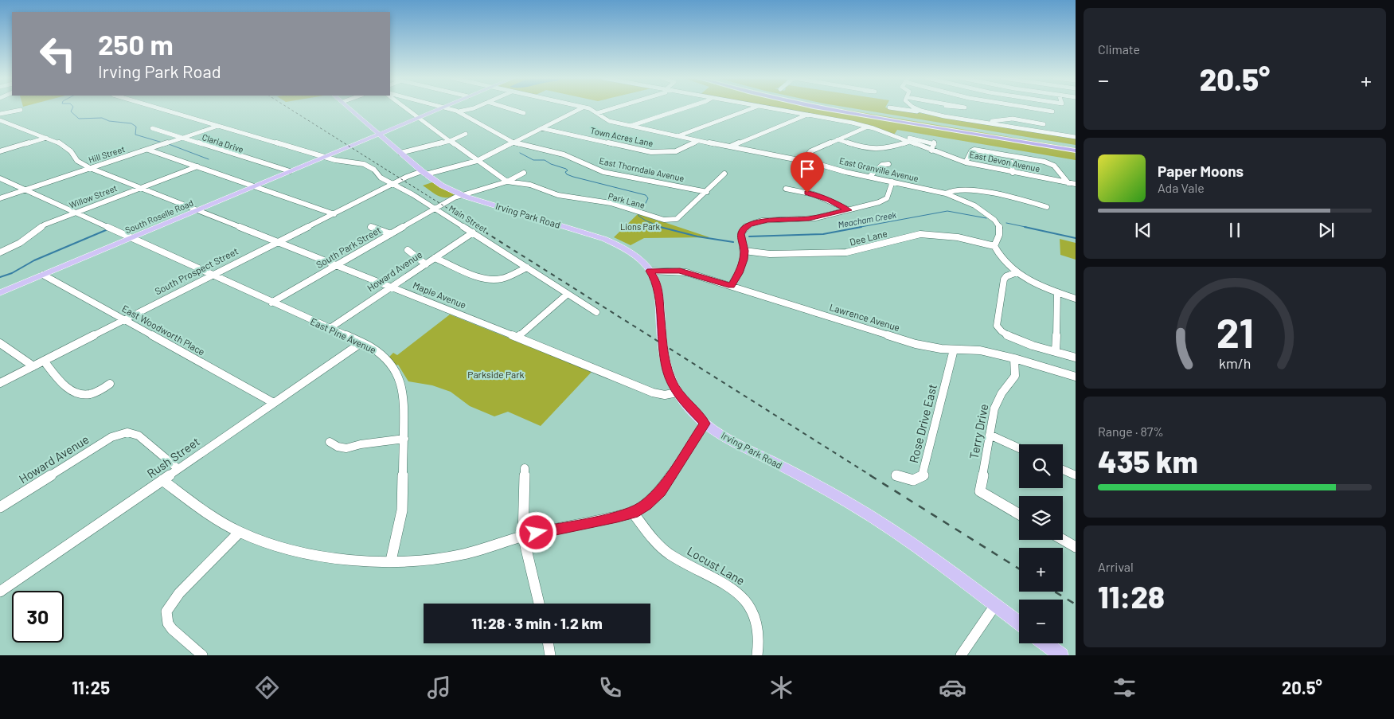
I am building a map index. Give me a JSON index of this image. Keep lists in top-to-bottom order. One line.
{"streets":{"main road":["Irving Park Road","South Roselle Road"],"street":["Town Acres Lane","Claria Drive","Hill Street","East Devon Avenue","East Thorndale Avenue","East Granville Avenue","Willow Street","Park Lane","Main Street","Dee Lane","South Park Street","South Prospect Street","Howard Avenue","Maple Avenue","Lawrence Avenue","East Woodworth Place","East Pine Avenue","Rose Drive East","Terry Drive","Rush Street","Locust Lane"]},"crossings":[["Town Acres Lane","East Granville Avenue"],["Town Acres Lane","South Prospect Street"],["Claria Drive","Hill Street"],["Claria Drive","South Roselle Road"],["East Thorndale Avenue","Park Lane"],["East Thorndale Avenue","South Prospect Street"],["East Granville Avenue","Dee Lane"],["Irving Park Road","South Roselle Road"],["Irving Park Road","South Prospect Street"],["Irving Park Road","Maple Avenue"],["Irving Park Road","Lawrence Avenue"],["South Roselle Road","Main Street"],["South Roselle Road","Maple Avenue"],["South Roselle Road","East Woodworth Place"],["South Roselle Road","East Pine Avenue"],["Main Street","South Park Street"],["Main Street","South Prospect Street"],["Main Street","Howard Avenue"],["South Park Street","Maple Avenue"],["South Park Street","East Pine Avenue"],["South Prospect Street","Maple Avenue"],["South Prospect Street","East Woodworth Place"],["South Prospect Street","East Pine Avenue"],["Howard Avenue","Maple Avenue"],["Howard Avenue","East Pine Avenue"],["Howard Avenue","Rush Street"],["Lawrence Avenue","Rose Drive East"],["Lawrence Avenue","Terry Drive"],["East Woodworth Place","Rush Street"],["East Pine Avenue","Rush Street"]],"water":["Meacham Creek"],"parks":["Lions Park","Parkside Park"],"page":{"tile":["Climate",["Range · 87%","435 km"],["Arrival","11:28"]],"turn":["250 m","Irving Park Road"],"heat":["−","20.5°","+"],"song":["Paper Moons","Ada Vale"],"map_buttons":["+","−"],"limit":"30","trip":"11:28 · 3 min · 1.2 km","tabs":["11:25","20.5°"],"gauge":["21","km/h"]}}
